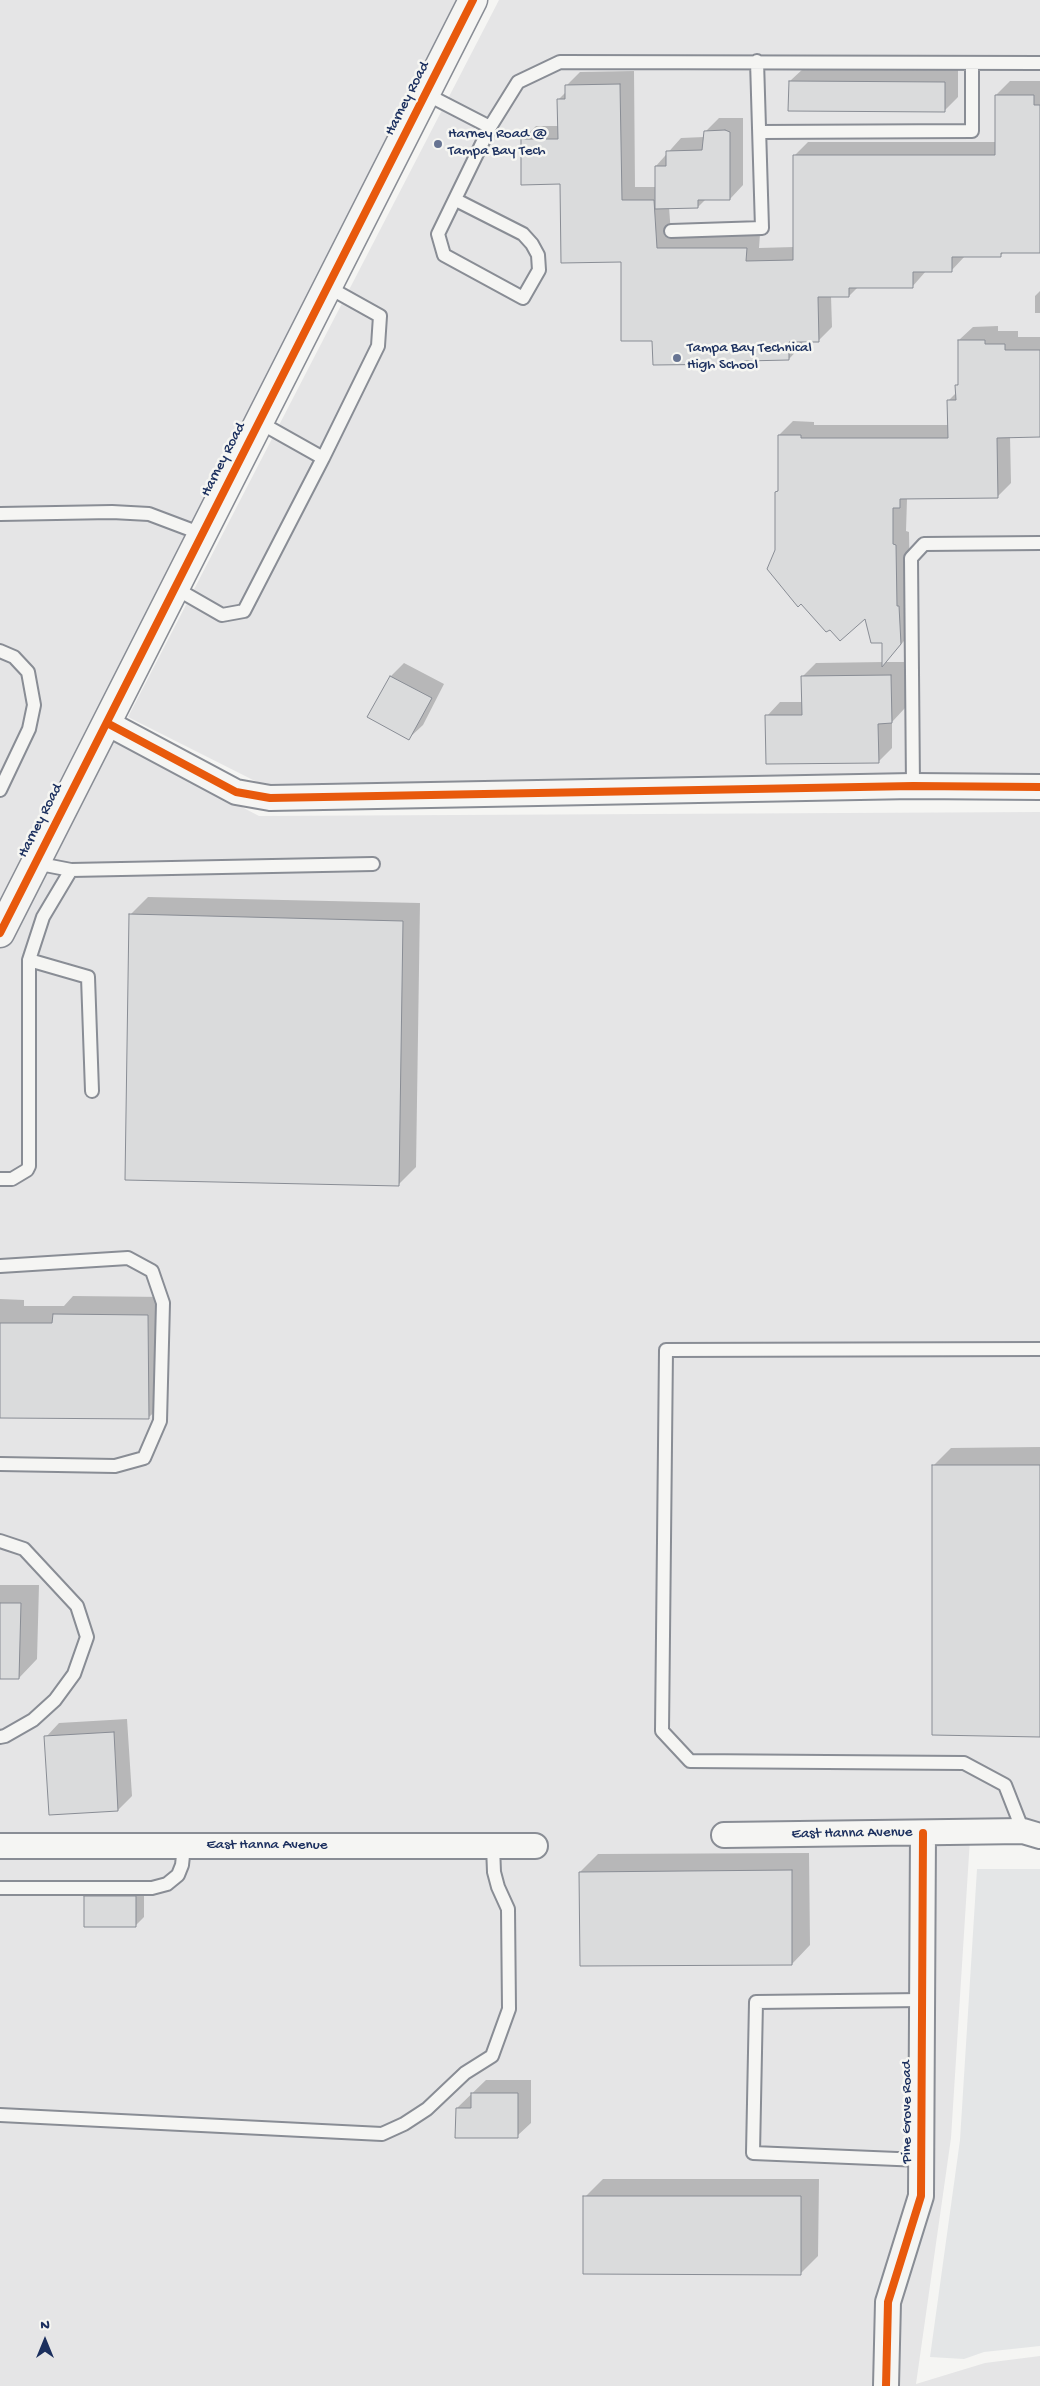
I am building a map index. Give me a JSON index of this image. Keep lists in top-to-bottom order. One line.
{"streets":{"street":["Harney Road","East Hanna Avenue","Pine Grove Road"]},"crossings":[["East Hanna Avenue","Pine Grove Road"]],"places":["Harney Road @ Tampa Bay Tech","Tampa Bay Technical High School"],"north":"top"}
